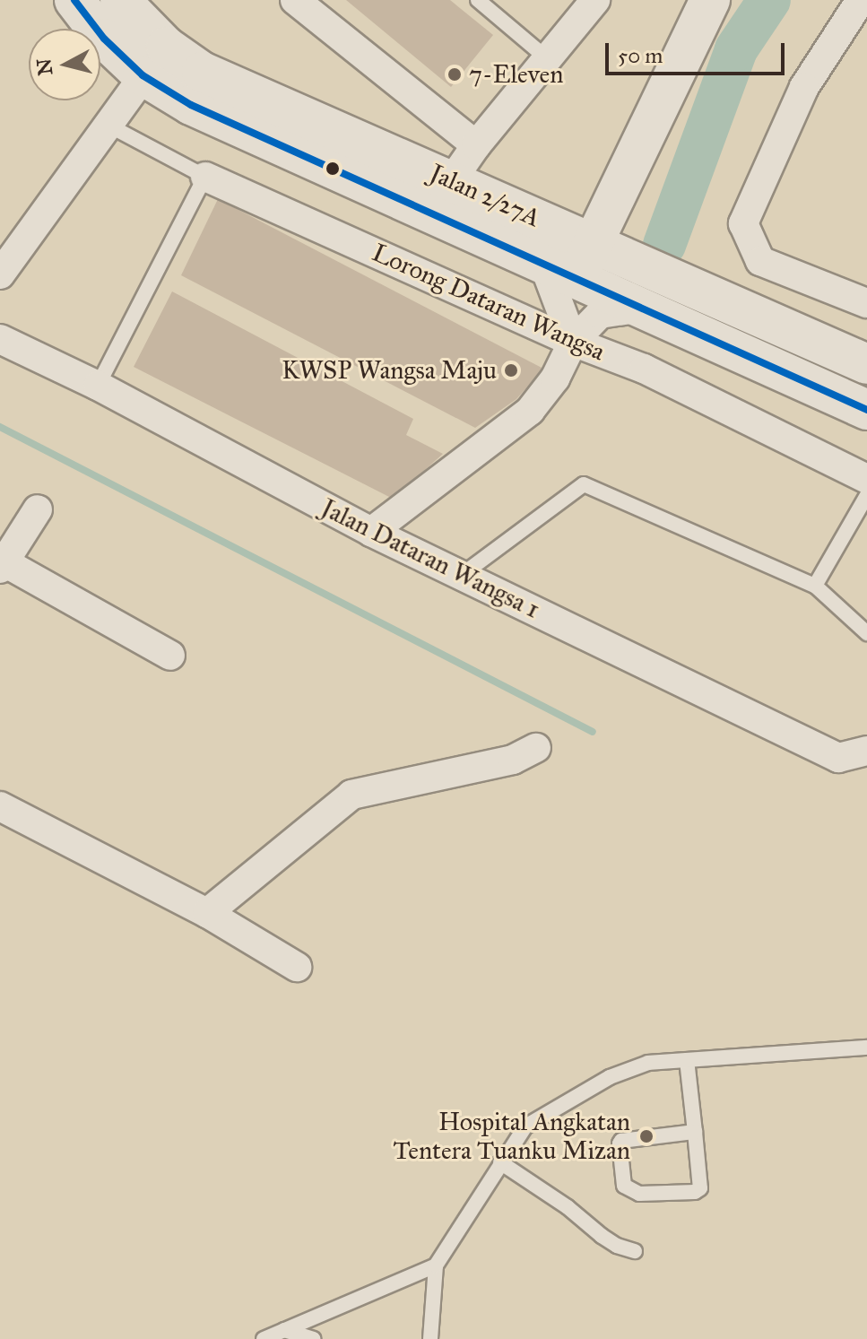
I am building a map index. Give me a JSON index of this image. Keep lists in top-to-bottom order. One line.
{"streets":{"main road":["Jalan 2/27A"],"street":["Lorong Dataran Wangsa","Jalan Dataran Wangsa 1"]},"places":["7-Eleven","KWSP Wangsa Maju","Hospital Angkatan Tentera Tuanku Mizan"],"scale_bar":"50 m","north":"left"}
